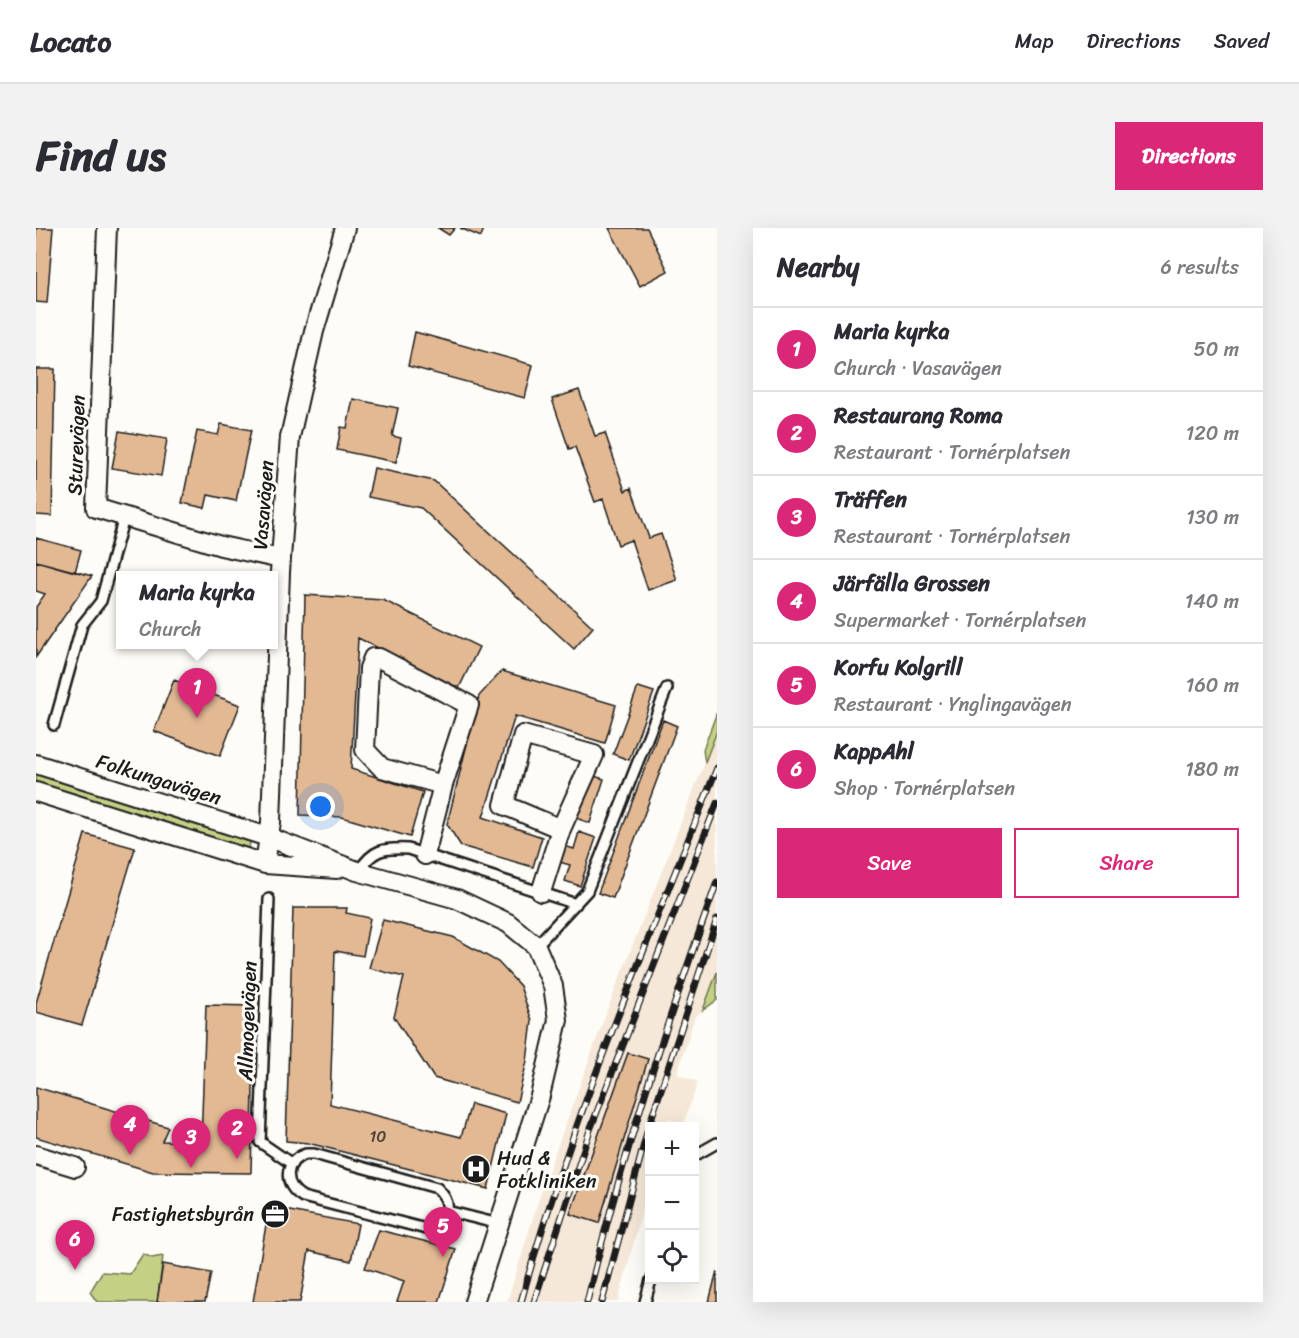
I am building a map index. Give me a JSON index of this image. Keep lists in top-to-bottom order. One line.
{"streets":{"street":["Sturevägen","Vasavägen","Folkungavägen"],"lane":["Allmogevägen"]},"crossings":[["Sturevägen","Vasavägen"],["Vasavägen","Folkungavägen"]],"places":{"hospital":["Hud & Fotkliniken"],"office":["Fastighetsbyrån"]},"house_numbers":["10"],"page":{"header":"Locato","nav":["Map","Directions","Saved"],"title":"Find us","buttons":["Directions",["Save","Share"]],"heading":["Nearby","6 results"],"list":[{"mark":"1","name":"Maria kyrka","note":"Church · Vasavägen","value":"50 m"},{"mark":"2","name":"Restaurang Roma","note":"Restaurant · Tornérplatsen","value":"120 m"},{"mark":"3","name":"Träffen","note":"Restaurant · Tornérplatsen","value":"130 m"},{"mark":"4","name":"Järfälla Grossen","note":"Supermarket · Tornérplatsen","value":"140 m"},{"mark":"5","name":"Korfu Kolgrill","note":"Restaurant · Ynglingavägen","value":"160 m"},{"mark":"6","name":"KappAhl","note":"Shop · Tornérplatsen","value":"180 m"}],"popup":["Maria kyrka","Church"],"pins":["1","4","2","3","5","6"],"map_buttons":["+","−"]}}
